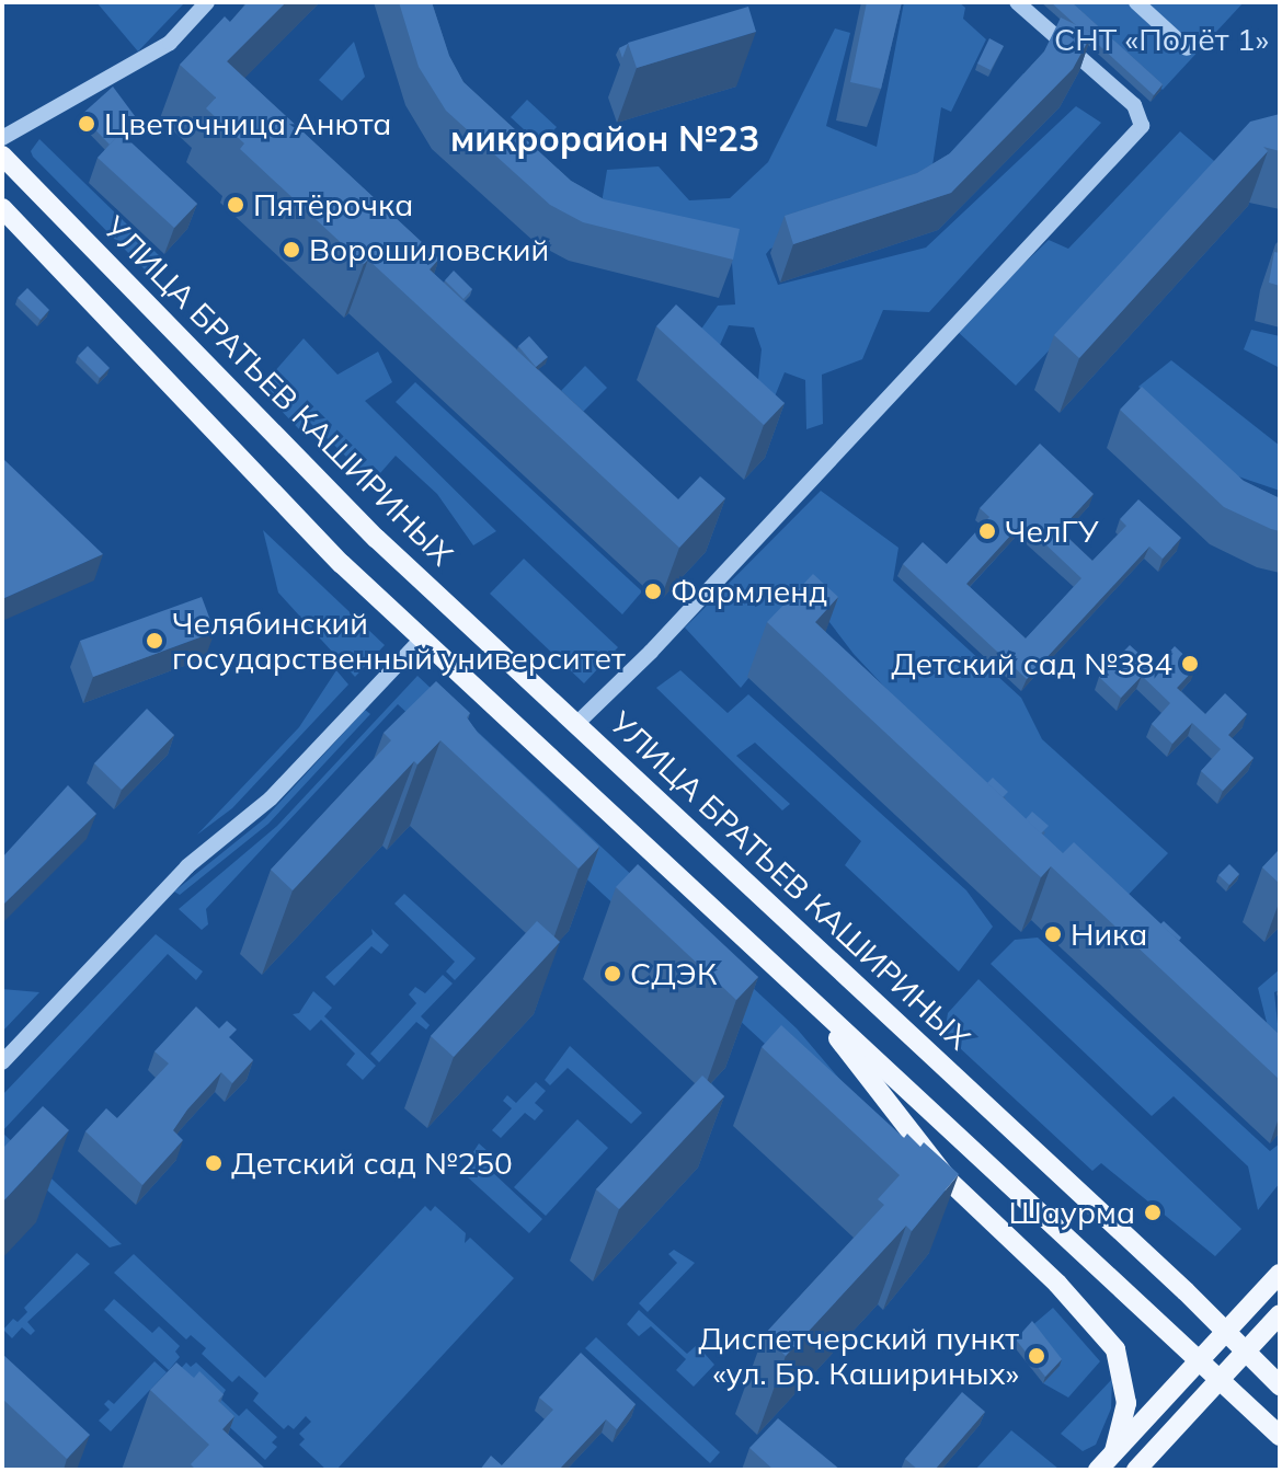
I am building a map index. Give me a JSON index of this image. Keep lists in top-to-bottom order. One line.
{"streets":{"main road":["УЛИЦА БРАТЬЕВ КАШИРИНЫХ"]},"districts":["микрорайон №23"],"parks":["СНТ «Полёт 1»"],"places":["Цветочница Анюта","Пятёрочка","Ворошиловский","ЧелГУ","Фармленд","Челябинский государственный университет","Детский сад №384","Ника","СДЭК","Детский сад №250","Шаурма","Диспетчерский пункт «ул. Бр. Кашириных»"]}
